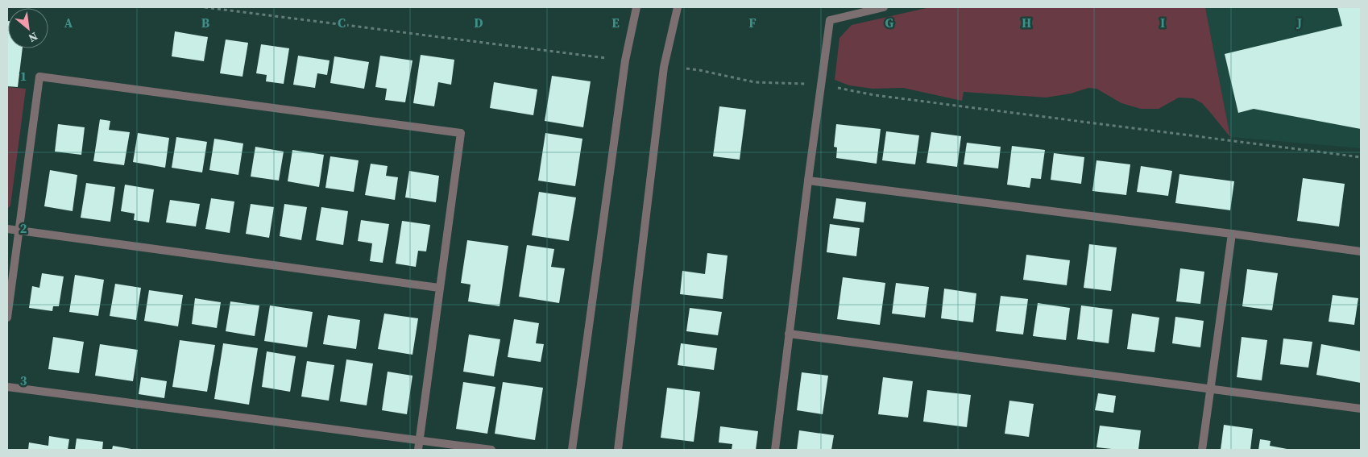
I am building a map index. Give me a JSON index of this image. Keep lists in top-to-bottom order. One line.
{"north":"bottom right","grid":{"columns":["A","B","C","D","E","F","G","H","I","J"],"rows":["1","2","3"]}}
